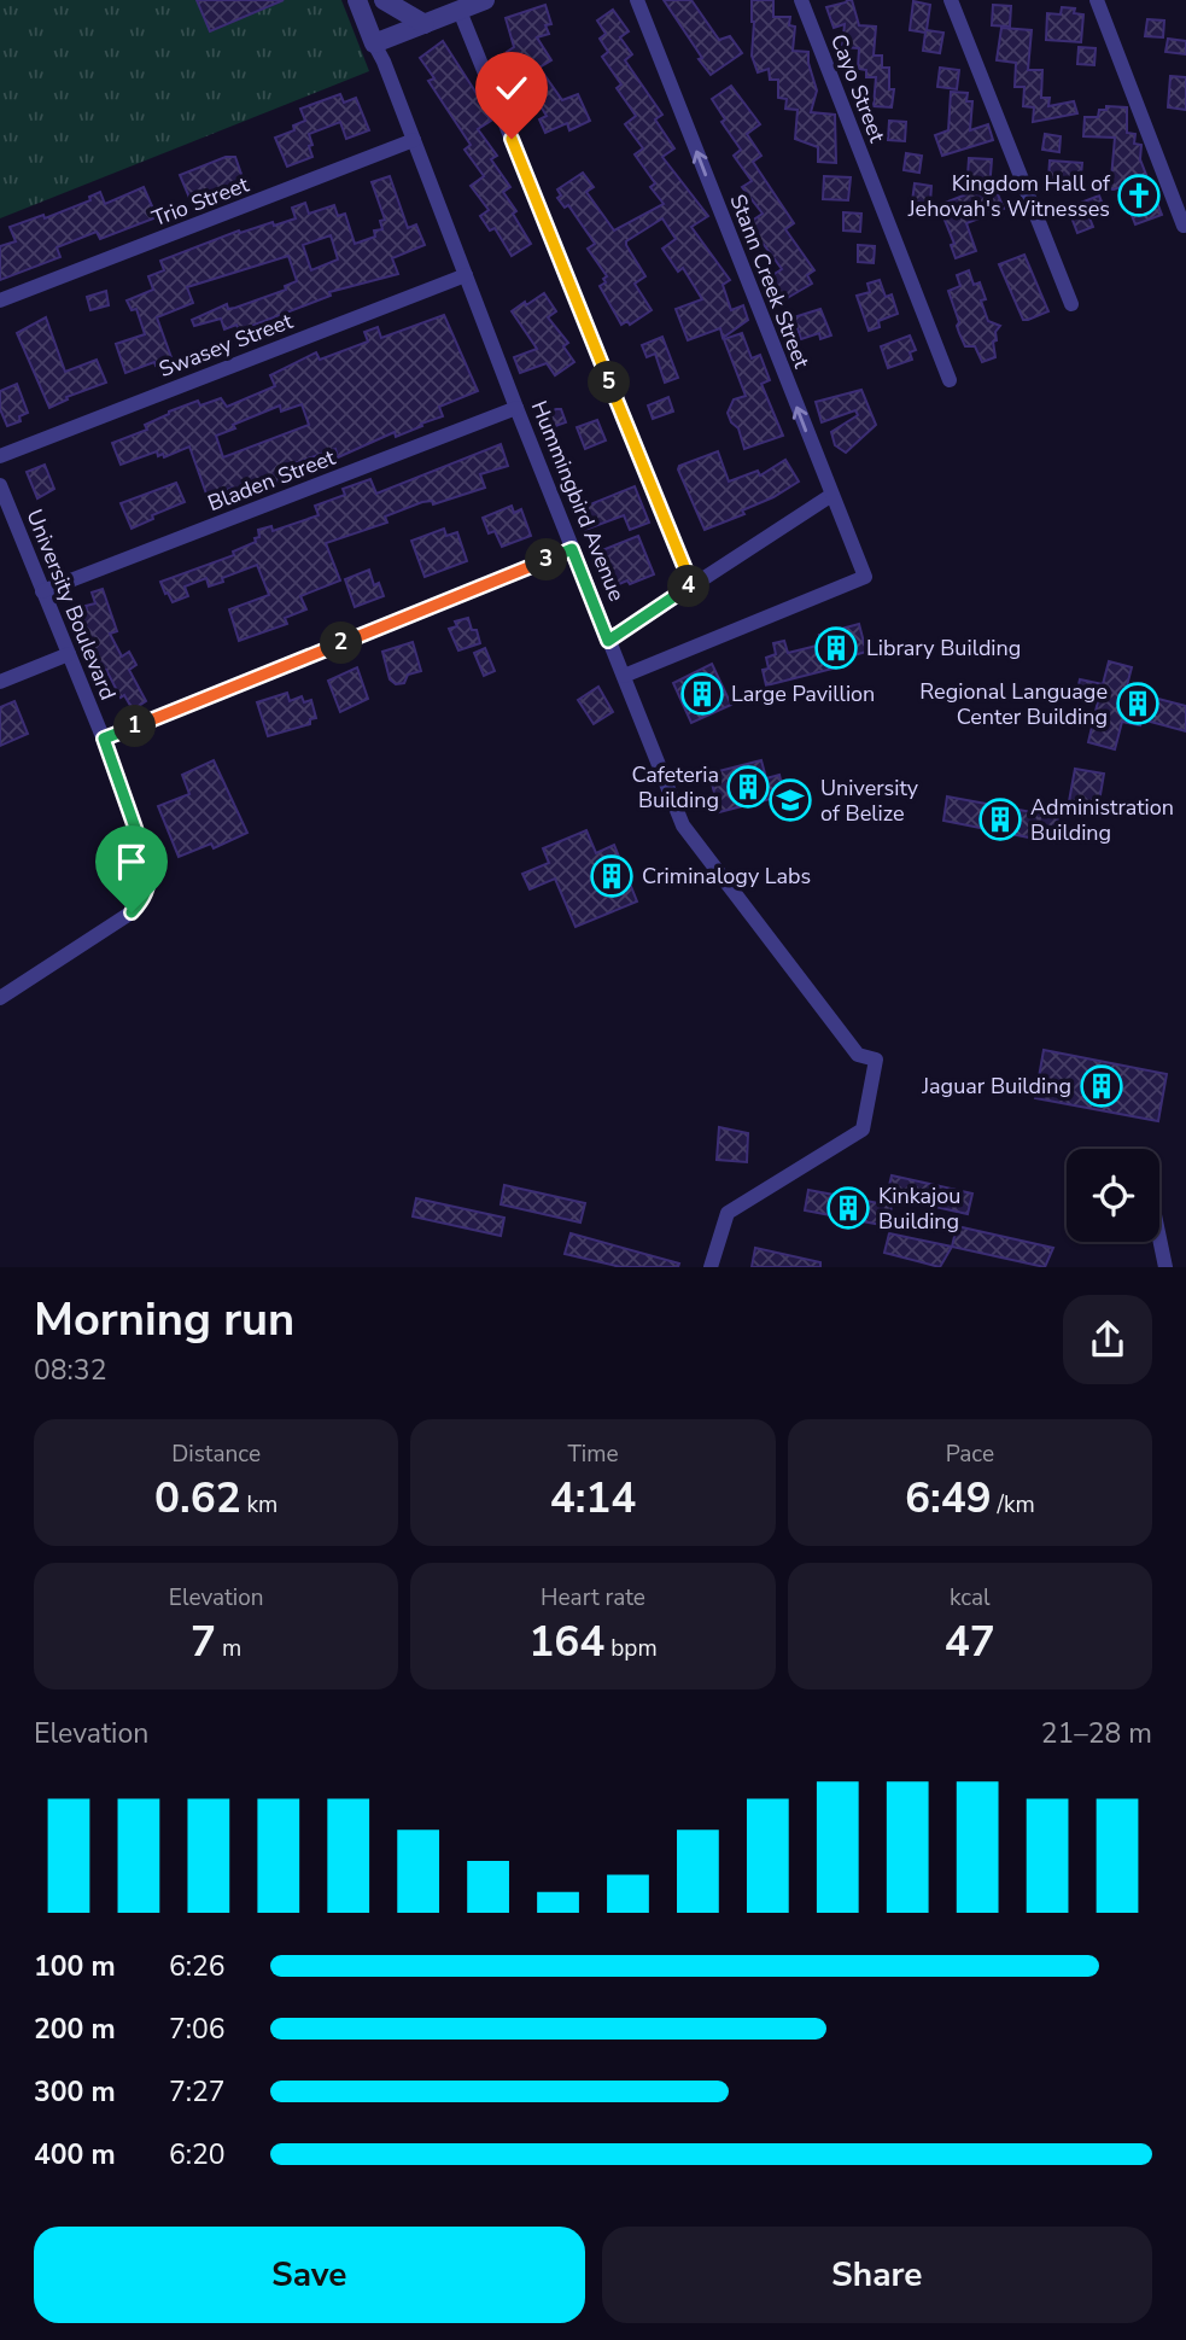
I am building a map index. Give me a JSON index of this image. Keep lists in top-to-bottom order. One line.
{"streets":{"street":["Cayo Street","Trio Street","Stann Creek Street","Swasey Street","Bladen Street","Hummingbird Avenue","University Boulevard"]},"crossings":[["Trio Street","Hummingbird Avenue"],["Stann Creek Street","Hummingbird Avenue"],["Swasey Street","Hummingbird Avenue"],["Bladen Street","Hummingbird Avenue"],["Bladen Street","University Boulevard"]],"one_way":["Stann Creek Street"],"places":{"church":["Kingdom Hall of Jehovah's Witnesses"],"building":["Library Building","Large Pavillion","Regional Language Center Building","Cafeteria Building","Administration Building","Criminalogy Labs","Jaguar Building","Kinkajou Building"],"school or university":["University of Belize"]},"page":{"pins":["5","3","4","2","1"],"heading":["Morning run","08:32"],"stats":[["Distance","0.62 km"],["Time","4:14"],["Pace","6:49 /km"],["Elevation","7 m"],["Heart rate","164 bpm"],["kcal","47"]],"chart":["Elevation","21–28 m"],"list":[{"name":"100 m","note":"6:26"},{"name":"200 m","note":"7:06"},{"name":"300 m","note":"7:27"},{"name":"400 m","note":"6:20"}],"buttons":["Save","Share"]}}
